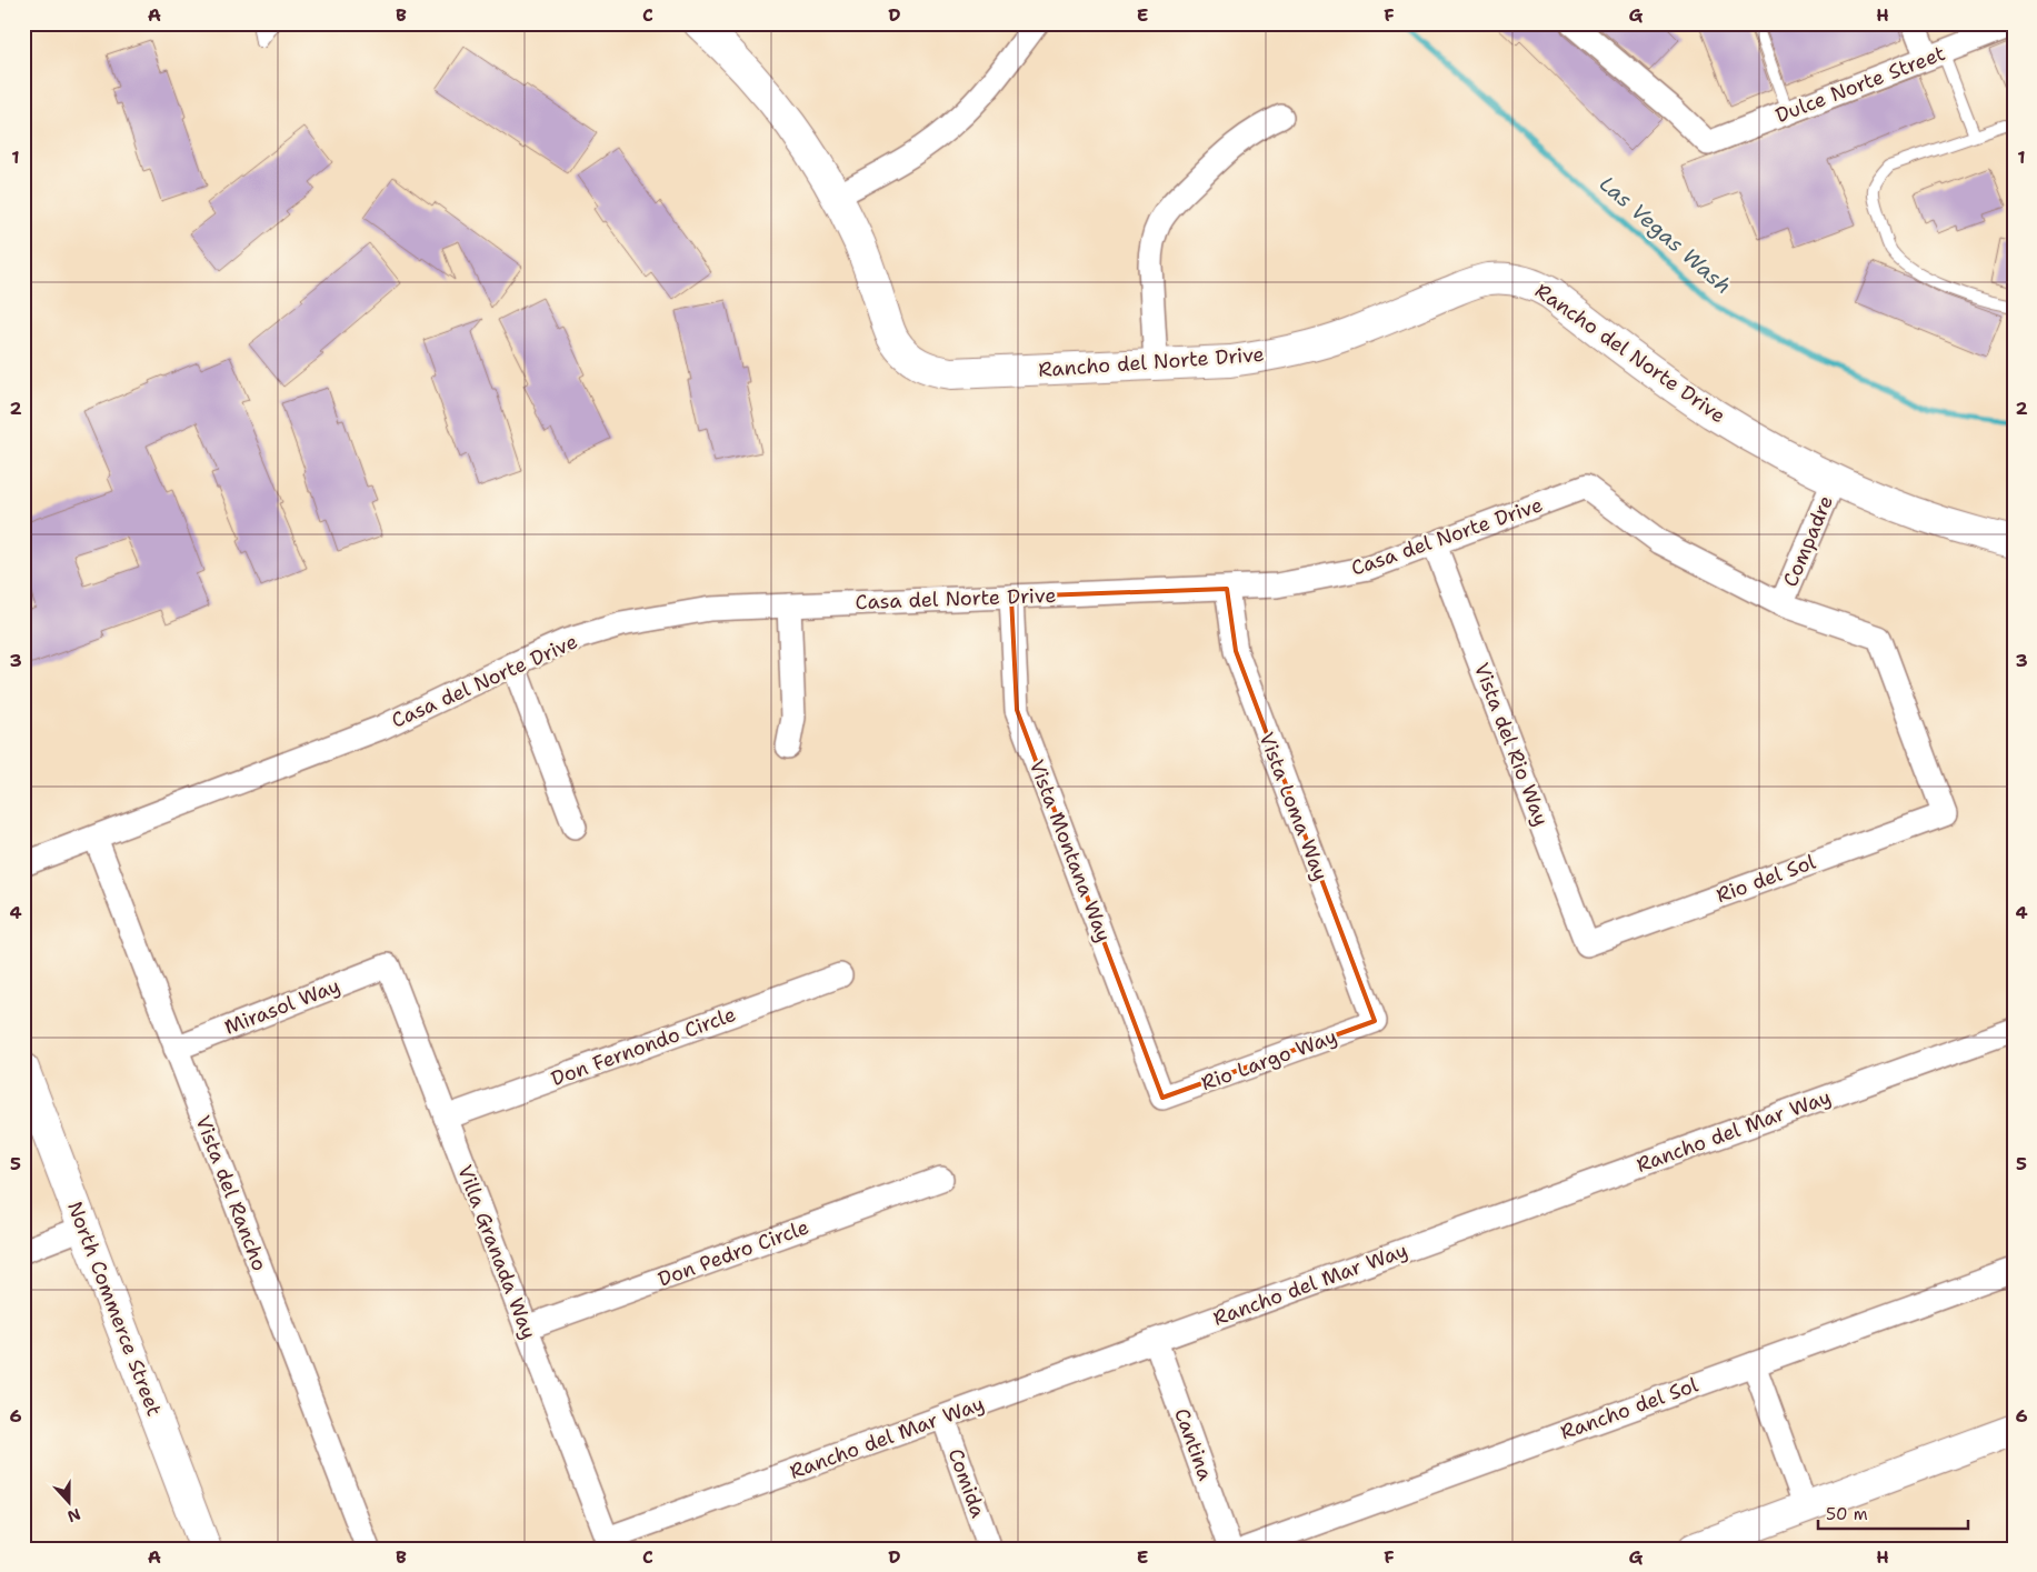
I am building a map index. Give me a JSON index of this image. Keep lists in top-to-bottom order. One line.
{"streets":{"street":["Dulce Norte Street","Rancho del Norte Drive","Casa del Norte Drive","Compadre","Vista del Rio Way","Vista Loma Way","Vista Montana Way","Rio del Sol","Mirasol Way","Don Fernondo Circle","Rio Largo Way","Rancho del Mar Way","Vista del Rancho","Villa Granada Way","Don Pedro Circle","North Commerce Street","Rancho del Sol","Cantina","Comida"]},"crossings":[["Rancho del Norte Drive","Compadre"],["Casa del Norte Drive","Compadre"],["Casa del Norte Drive","Vista del Rio Way"],["Casa del Norte Drive","Vista Loma Way"],["Casa del Norte Drive","Vista Montana Way"],["Casa del Norte Drive","Rio del Sol"],["Casa del Norte Drive","Vista del Rancho"],["Vista del Rio Way","Rio del Sol"],["Vista Loma Way","Rio Largo Way"],["Vista Montana Way","Rio Largo Way"],["Mirasol Way","Vista del Rancho"],["Mirasol Way","Villa Granada Way"],["Don Fernondo Circle","Villa Granada Way"],["Rancho del Mar Way","Villa Granada Way"],["Rancho del Mar Way","Cantina"],["Rancho del Mar Way","Comida"],["Villa Granada Way","Don Pedro Circle"]],"water":["Las Vegas Wash"],"scale_bar":"50 m","north":"bottom","grid":{"columns":["A","B","C","D","E","F","G","H"],"rows":["1","2","3","4","5","6"]}}
